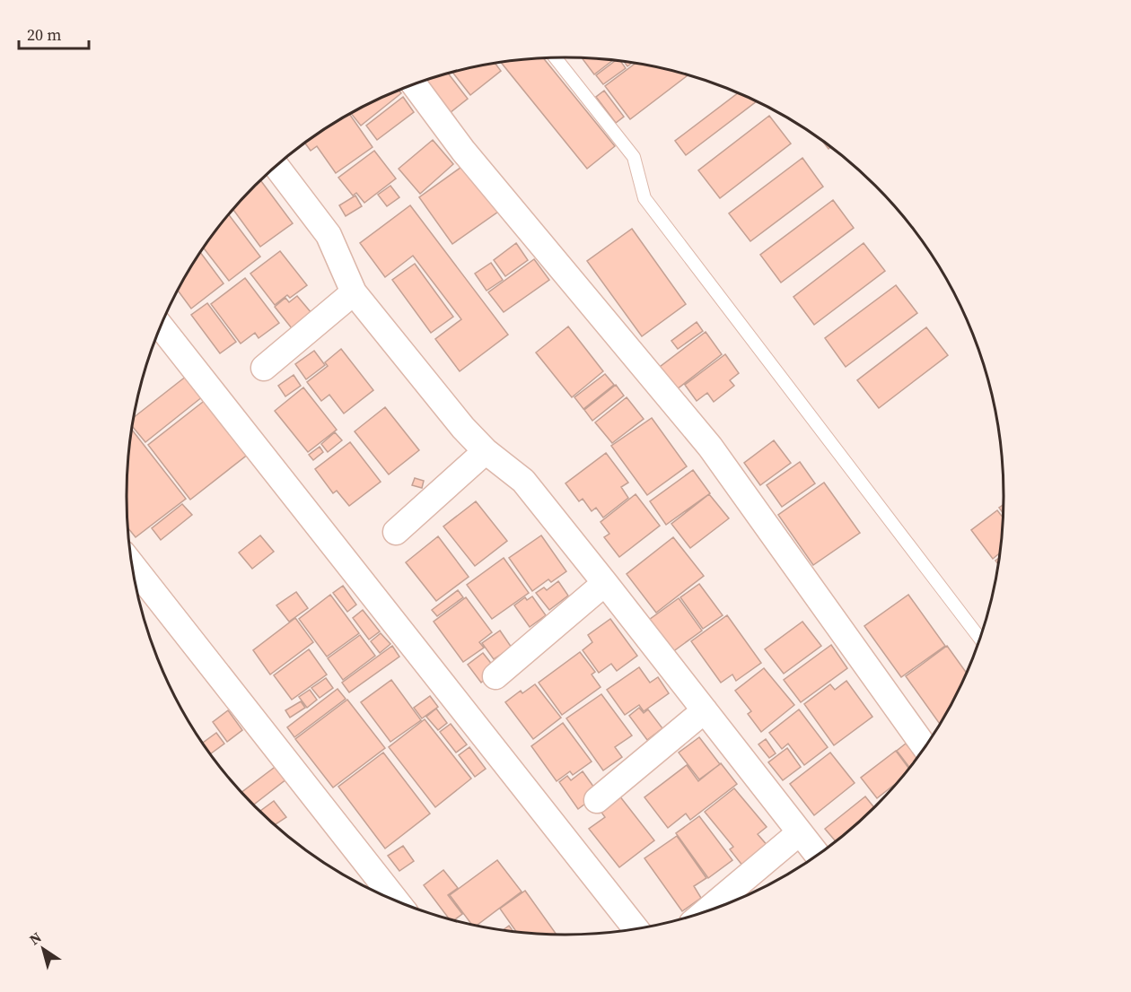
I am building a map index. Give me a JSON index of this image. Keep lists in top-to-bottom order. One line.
{"scale_bar":"20 m","north":"top left"}
